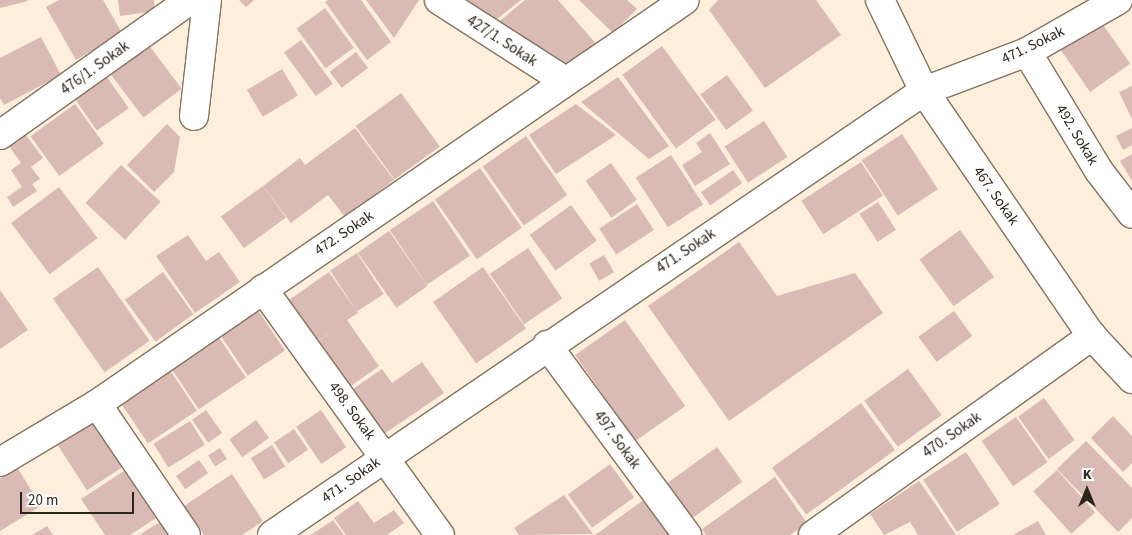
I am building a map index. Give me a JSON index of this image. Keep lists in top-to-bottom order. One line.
{"streets":{"street":["427/1. Sokak","471. Sokak","476/1. Sokak","492. Sokak","467. Sokak","472. Sokak","498. Sokak","470. Sokak","497. Sokak"]},"crossings":[["427/1. Sokak","472. Sokak"],["471. Sokak","492. Sokak"],["471. Sokak","467. Sokak"],["471. Sokak","498. Sokak"],["471. Sokak","497. Sokak"],["467. Sokak","470. Sokak"],["472. Sokak","498. Sokak"]],"scale_bar":"20 m","north":"top"}
